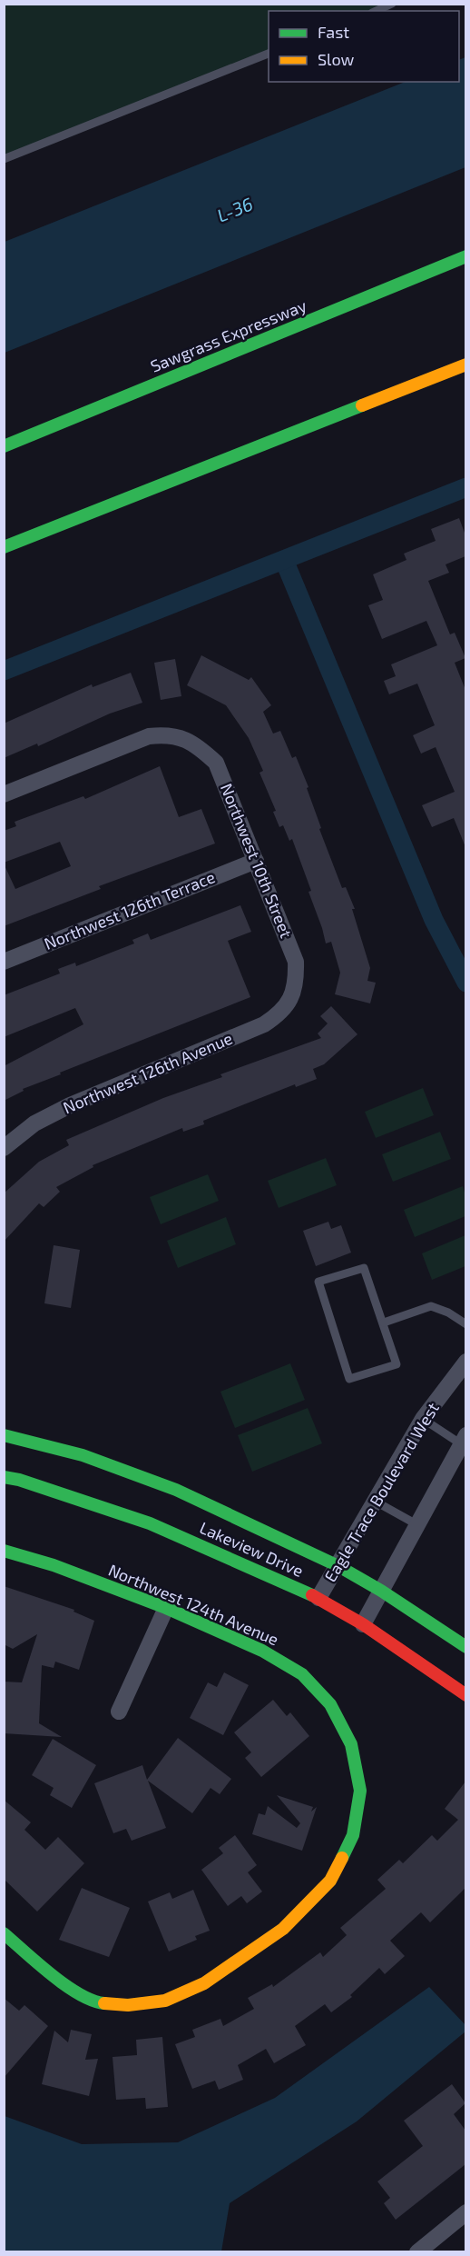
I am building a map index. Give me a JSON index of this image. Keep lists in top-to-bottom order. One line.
{"streets":{"main road":["Sawgrass Expressway","Lakeview Drive","Northwest 124th Avenue"],"street":["Northwest 10th Street","Northwest 126th Terrace","Northwest 126th Avenue","Eagle Trace Boulevard West"]},"crossings":[["Northwest 10th Street","Northwest 126th Terrace"],["Northwest 10th Street","Northwest 126th Avenue"],["Eagle Trace Boulevard West","Lakeview Drive"]],"water":["L-36"],"legend":["Fast","Slow"]}
